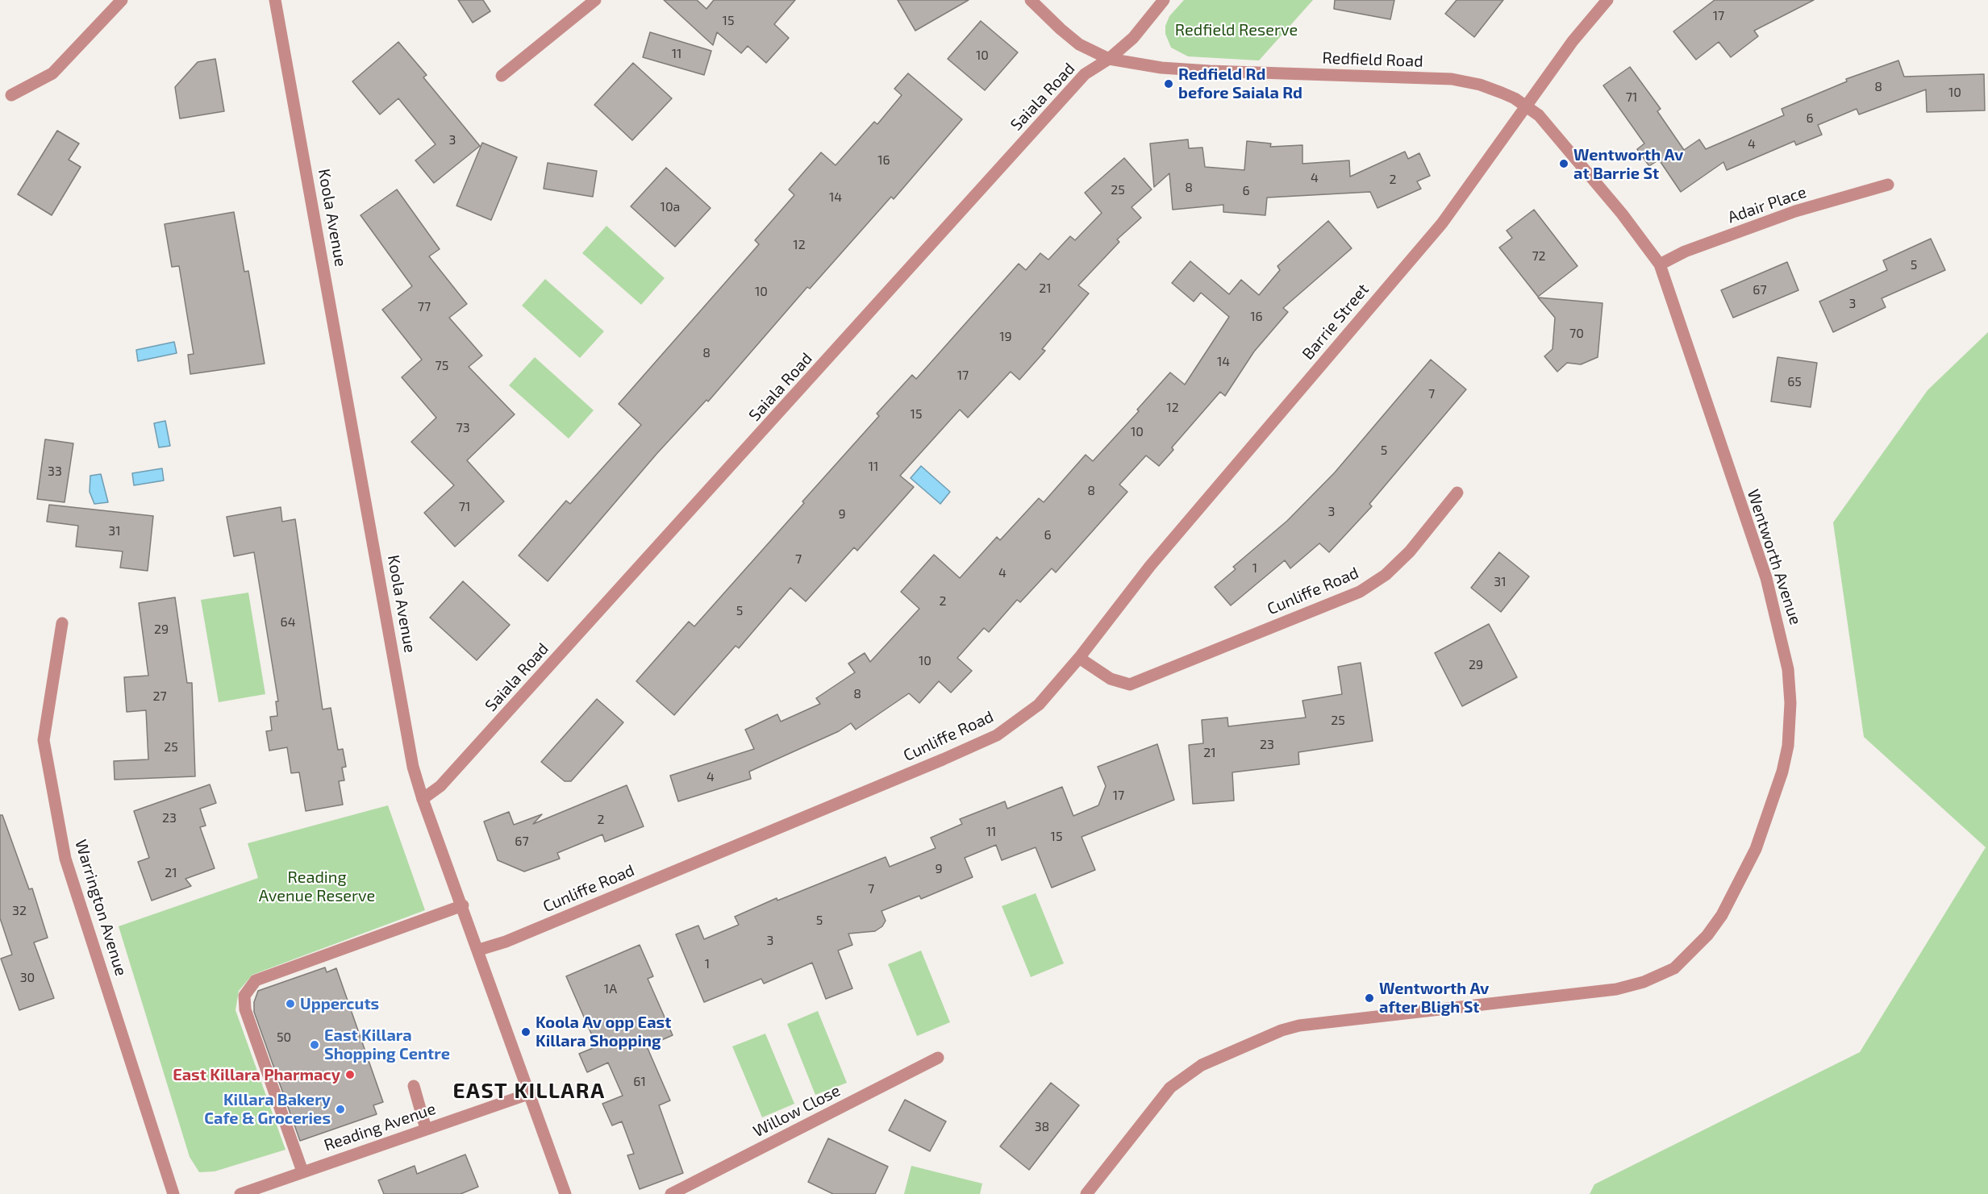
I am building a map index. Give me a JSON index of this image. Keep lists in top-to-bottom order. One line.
{"streets":{"street":["Redfield Road","Saiala Road","Adair Place","Koola Avenue","Barrie Street","Wentworth Avenue","Cunliffe Road","Warrington Avenue","Willow Close","Reading Avenue"]},"crossings":[["Redfield Road","Saiala Road"],["Redfield Road","Barrie Street"],["Redfield Road","Wentworth Avenue"],["Saiala Road","Koola Avenue"],["Adair Place","Wentworth Avenue"],["Koola Avenue","Cunliffe Road"],["Koola Avenue","Reading Avenue"],["Barrie Street","Wentworth Avenue"],["Barrie Street","Cunliffe Road"]],"districts":["EAST KILLARA"],"parks":["Redfield Reserve","Reading Avenue Reserve"],"places":["Redfield Rd before Saiala Rd","Wentworth Av at Barrie St","Wentworth Av after Bligh St","Uppercuts","Koola Av opp East Killara Shopping","East Killara Shopping Centre","East Killara Pharmacy","Killara Bakery Cafe & Groceries"],"house_numbers":["17","15","11","10","8","10","71","6","3","4","16","4","2","8","25","6","14","10a","12","72","5","21","67","10","3","77","16","70","19","8","14","75","17","65","7","12","15","73","10","5","11","33","8","71","3","9","31","6","7","1","4","31","2","5","64","29","10","29","8","27","25","23","25","21","4","17","23","2","11","15","67","9","21","7","32","5","3","1","30","1A","50","61","38"]}
